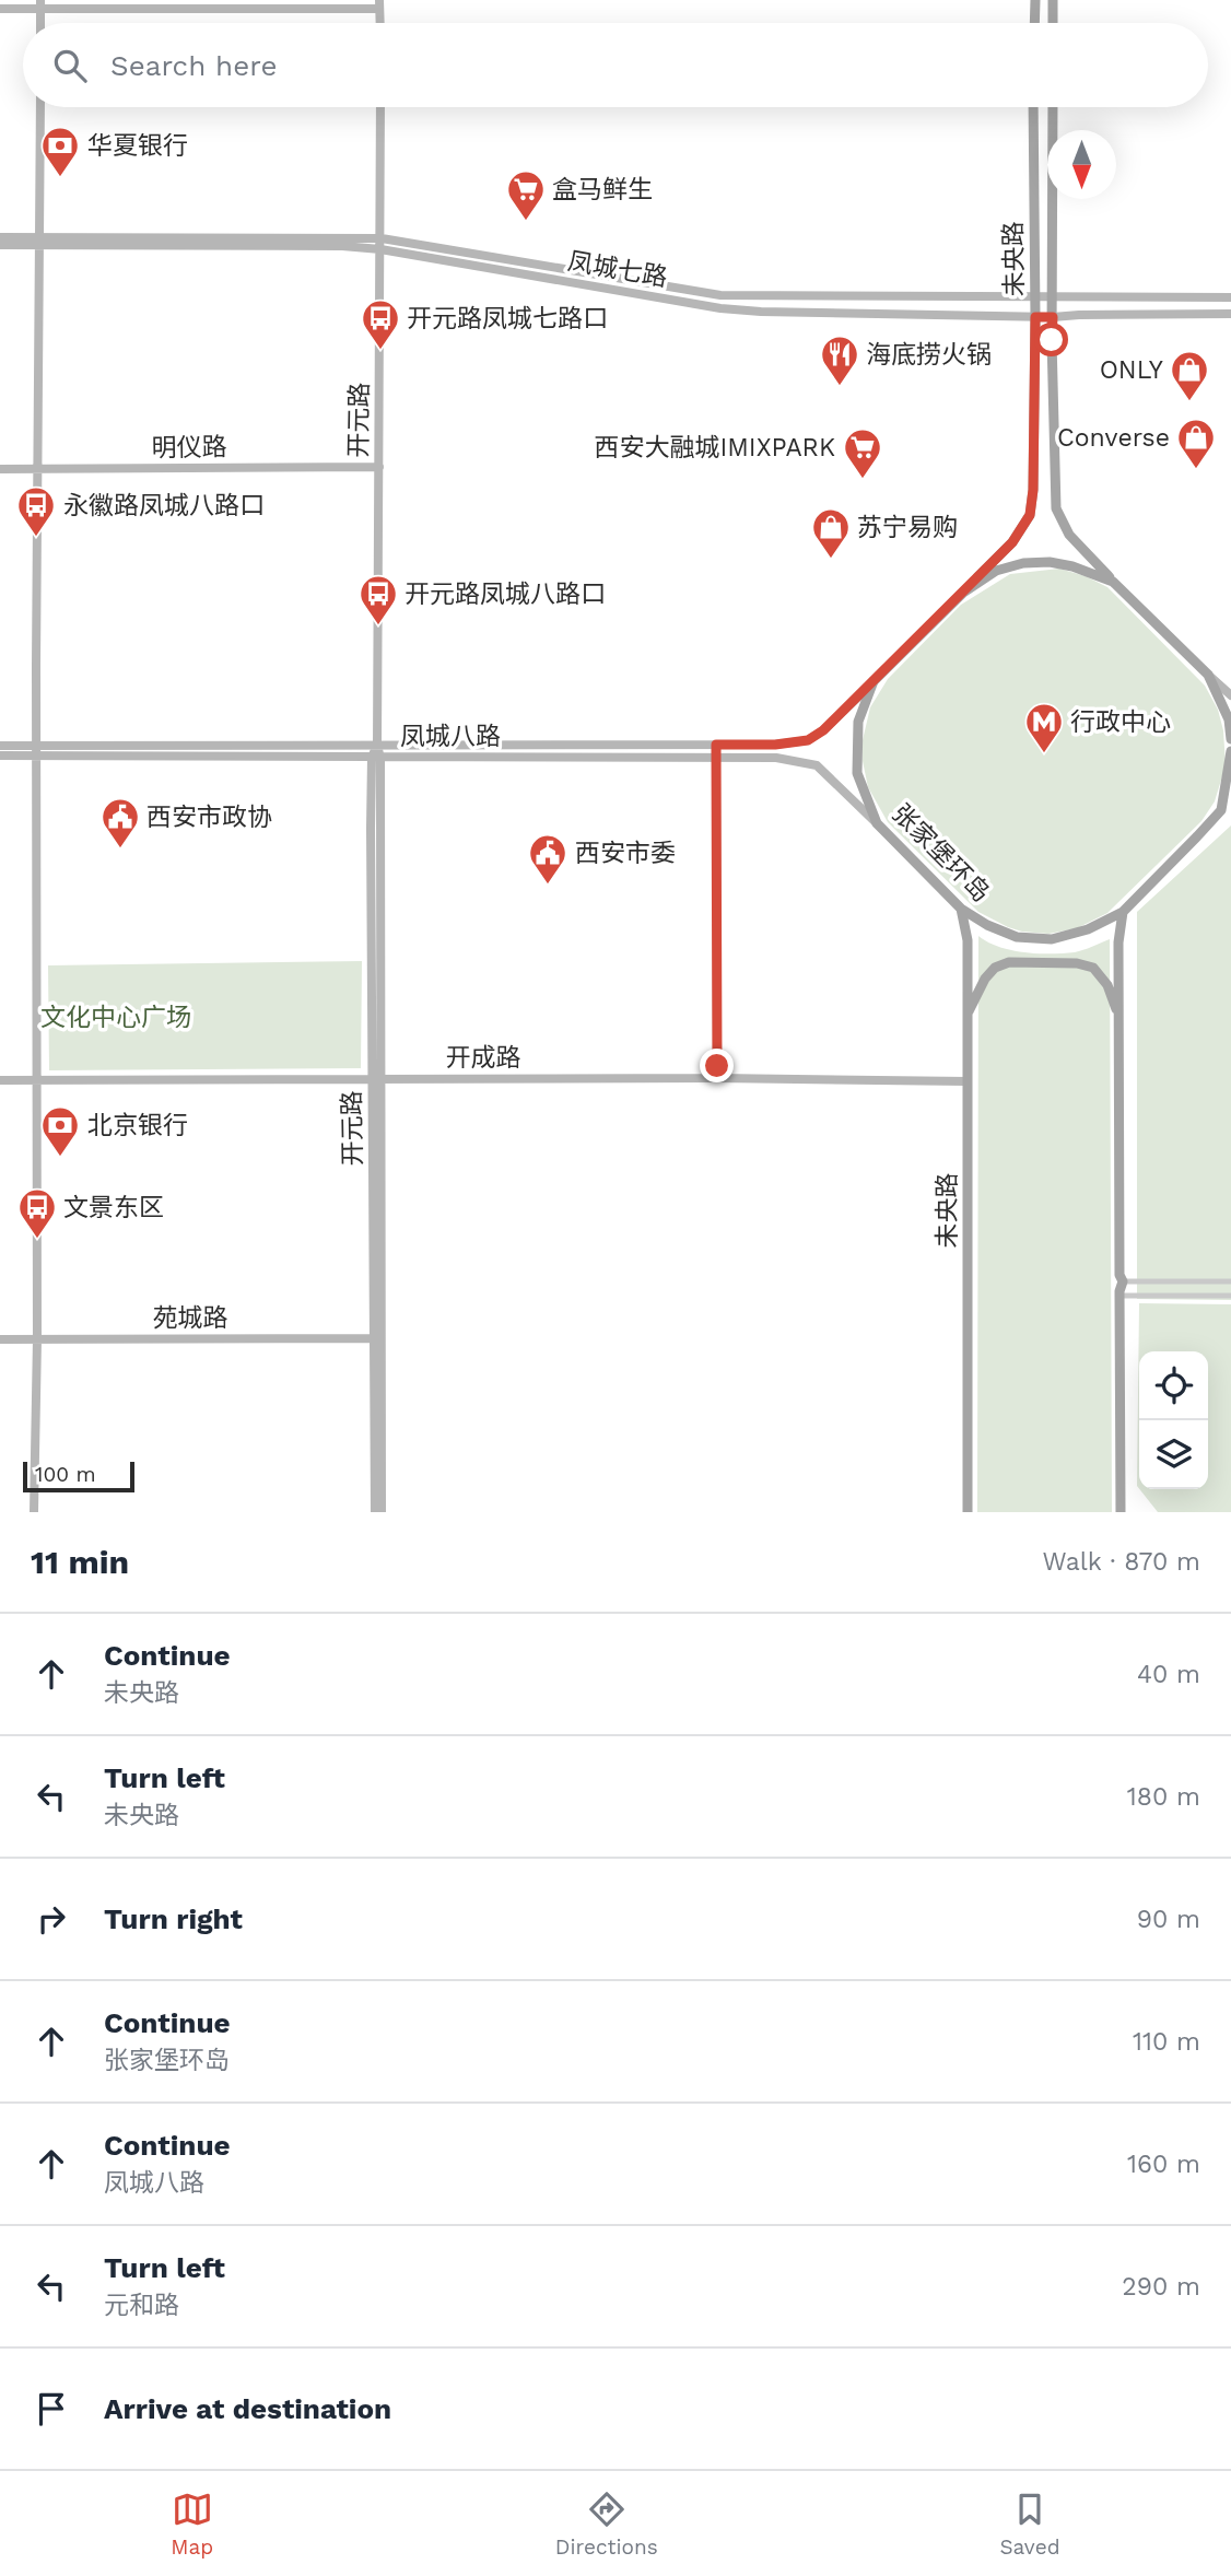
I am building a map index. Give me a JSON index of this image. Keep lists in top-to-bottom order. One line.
{"streets":{"main road":["未央路","张家堡环岛"],"street":["凤城七路","开元路","明仪路","凤城八路","开成路","苑城路"]},"crossings":[["未央路","凤城七路"],["未央路","张家堡环岛"],["未央路","开成路"],["凤城七路","开元路"],["开元路","明仪路"],["开元路","凤城八路"],["开元路","开成路"],["开元路","苑城路"],["凤城八路","张家堡环岛"]],"parks":["文化中心广场"],"places":{"bank":["华夏银行","北京银行"],"supermarket":["盒马鲜生","西安大融城IMIXPARK"],"bus stop":["开元路凤城七路口","永徽路凤城八路口","开元路凤城八路口","文景东区"],"restaurant":["海底捞火锅"],"shop":["ONLY","Converse","苏宁易购"],"metro station":["行政中心"],"public building":["西安市政协","西安市委"]},"scale_bar":"100 m","north":"bottom","page":{"search":"Search here","scale":"100 m","heading":["11 min","Walk · 870 m"],"list":[["Continue","未央路","40 m"],["Turn left","未央路","180 m"],["Turn right","90 m"],["Continue","张家堡环岛","110 m"],["Continue","凤城八路","160 m"],["Turn left","元和路","290 m"],"Arrive at destination"],"nav":["Map","Directions","Saved"]}}
